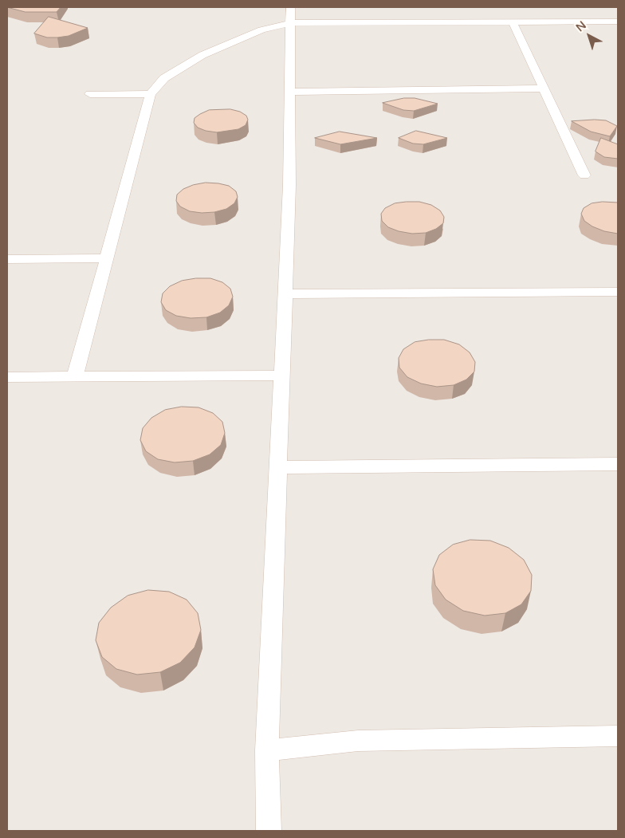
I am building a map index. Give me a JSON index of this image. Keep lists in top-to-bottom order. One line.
{"north":"top left"}
